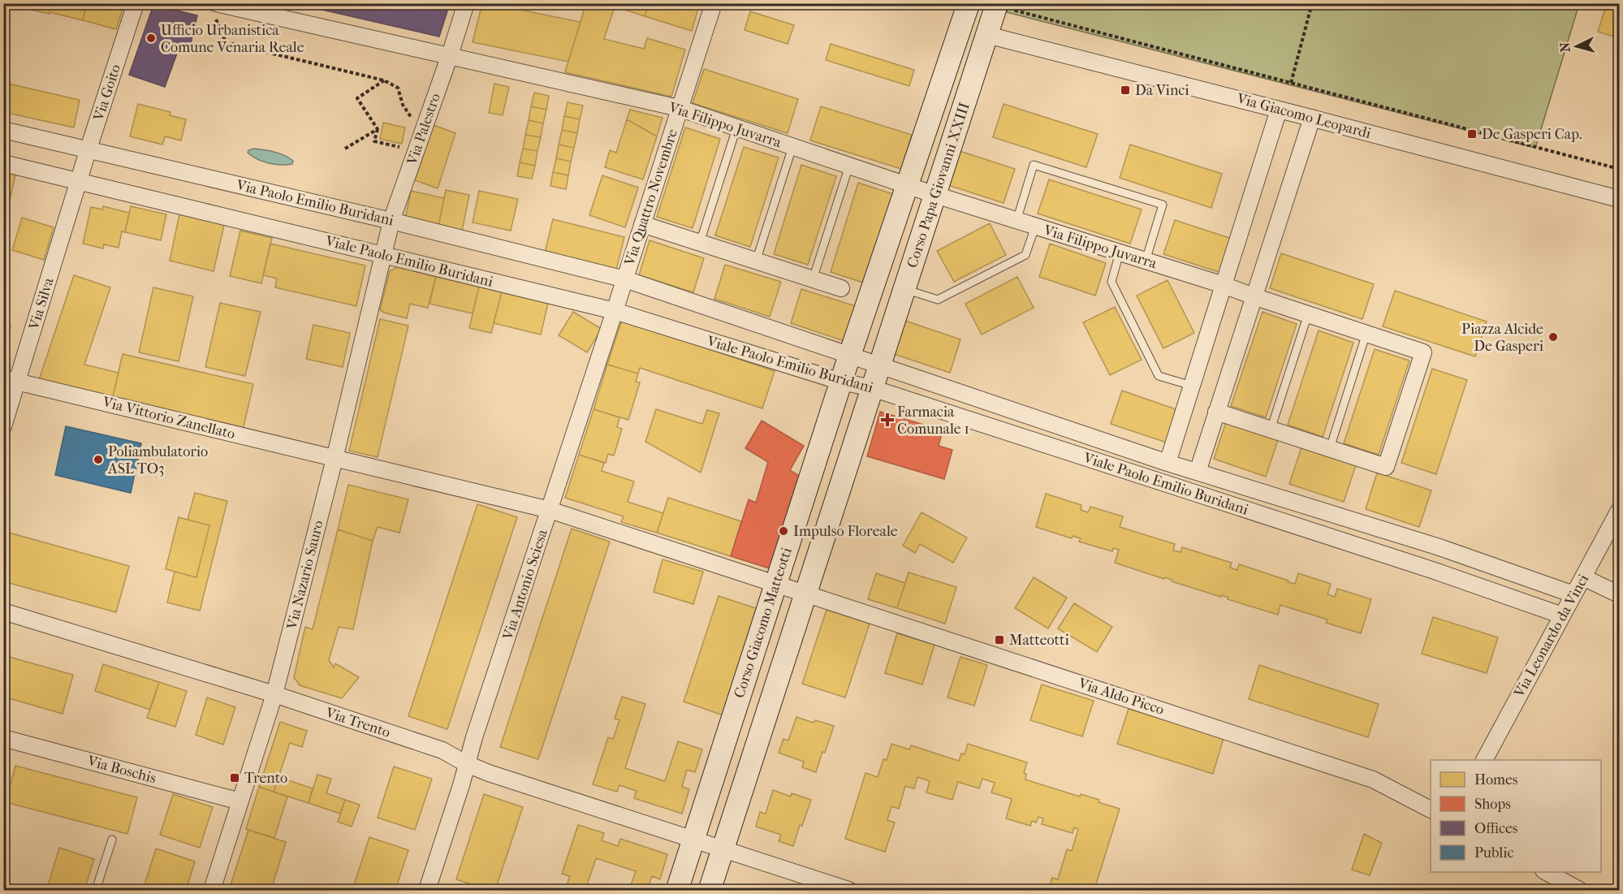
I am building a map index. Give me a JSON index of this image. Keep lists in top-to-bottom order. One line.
{"streets":{"street":["Via Goito","Via Giacomo Leopardi","Via Filippo Juvarra","Via Palestro","Corso Papa Giovanni XXIII","Via Quattro Novembre","Via Paolo Emilio Buridani","Viale Paolo Emilio Buridani","Via Silva","Via Vittorio Zanellato","Via Nazario Sauro","Via Antonio Sciesa","Corso Giacomo Matteotti","Via Leonardo da Vinci","Via Aldo Picco","Via Trento","Via Boschis"]},"crossings":[["Via Goito","Via Paolo Emilio Buridani"],["Via Goito","Viale Paolo Emilio Buridani"],["Via Goito","Via Silva"],["Via Giacomo Leopardi","Corso Papa Giovanni XXIII"],["Via Filippo Juvarra","Via Palestro"],["Via Filippo Juvarra","Corso Papa Giovanni XXIII"],["Via Filippo Juvarra","Via Quattro Novembre"],["Via Palestro","Via Paolo Emilio Buridani"],["Via Palestro","Viale Paolo Emilio Buridani"],["Via Palestro","Via Nazario Sauro"],["Corso Papa Giovanni XXIII","Viale Paolo Emilio Buridani"],["Corso Papa Giovanni XXIII","Corso Giacomo Matteotti"],["Via Quattro Novembre","Via Paolo Emilio Buridani"],["Via Quattro Novembre","Viale Paolo Emilio Buridani"],["Via Quattro Novembre","Via Antonio Sciesa"],["Via Paolo Emilio Buridani","Viale Paolo Emilio Buridani"],["Via Paolo Emilio Buridani","Via Antonio Sciesa"],["Viale Paolo Emilio Buridani","Via Silva"],["Viale Paolo Emilio Buridani","Via Nazario Sauro"],["Viale Paolo Emilio Buridani","Via Antonio Sciesa"],["Viale Paolo Emilio Buridani","Corso Giacomo Matteotti"],["Viale Paolo Emilio Buridani","Via Leonardo da Vinci"],["Via Silva","Via Vittorio Zanellato"],["Via Vittorio Zanellato","Via Nazario Sauro"],["Via Vittorio Zanellato","Via Antonio Sciesa"],["Via Vittorio Zanellato","Via Aldo Picco"],["Via Nazario Sauro","Via Trento"],["Via Nazario Sauro","Via Boschis"],["Via Antonio Sciesa","Via Aldo Picco"],["Via Antonio Sciesa","Via Trento"],["Corso Giacomo Matteotti","Via Aldo Picco"],["Corso Giacomo Matteotti","Via Trento"]],"places":{"other":["Ufficio Urbanistica Comune Venaria Reale","Piazza Alcide De Gasperi","Poliambulatorio ASL TO3","Impulso Floreale"],"transit":["Da Vinci","De Gasperi Cap.","Matteotti","Trento"],"health":["Farmacia Comunale 1"]},"legend":["Homes","Shops","Offices","Public"],"north":"left"}
